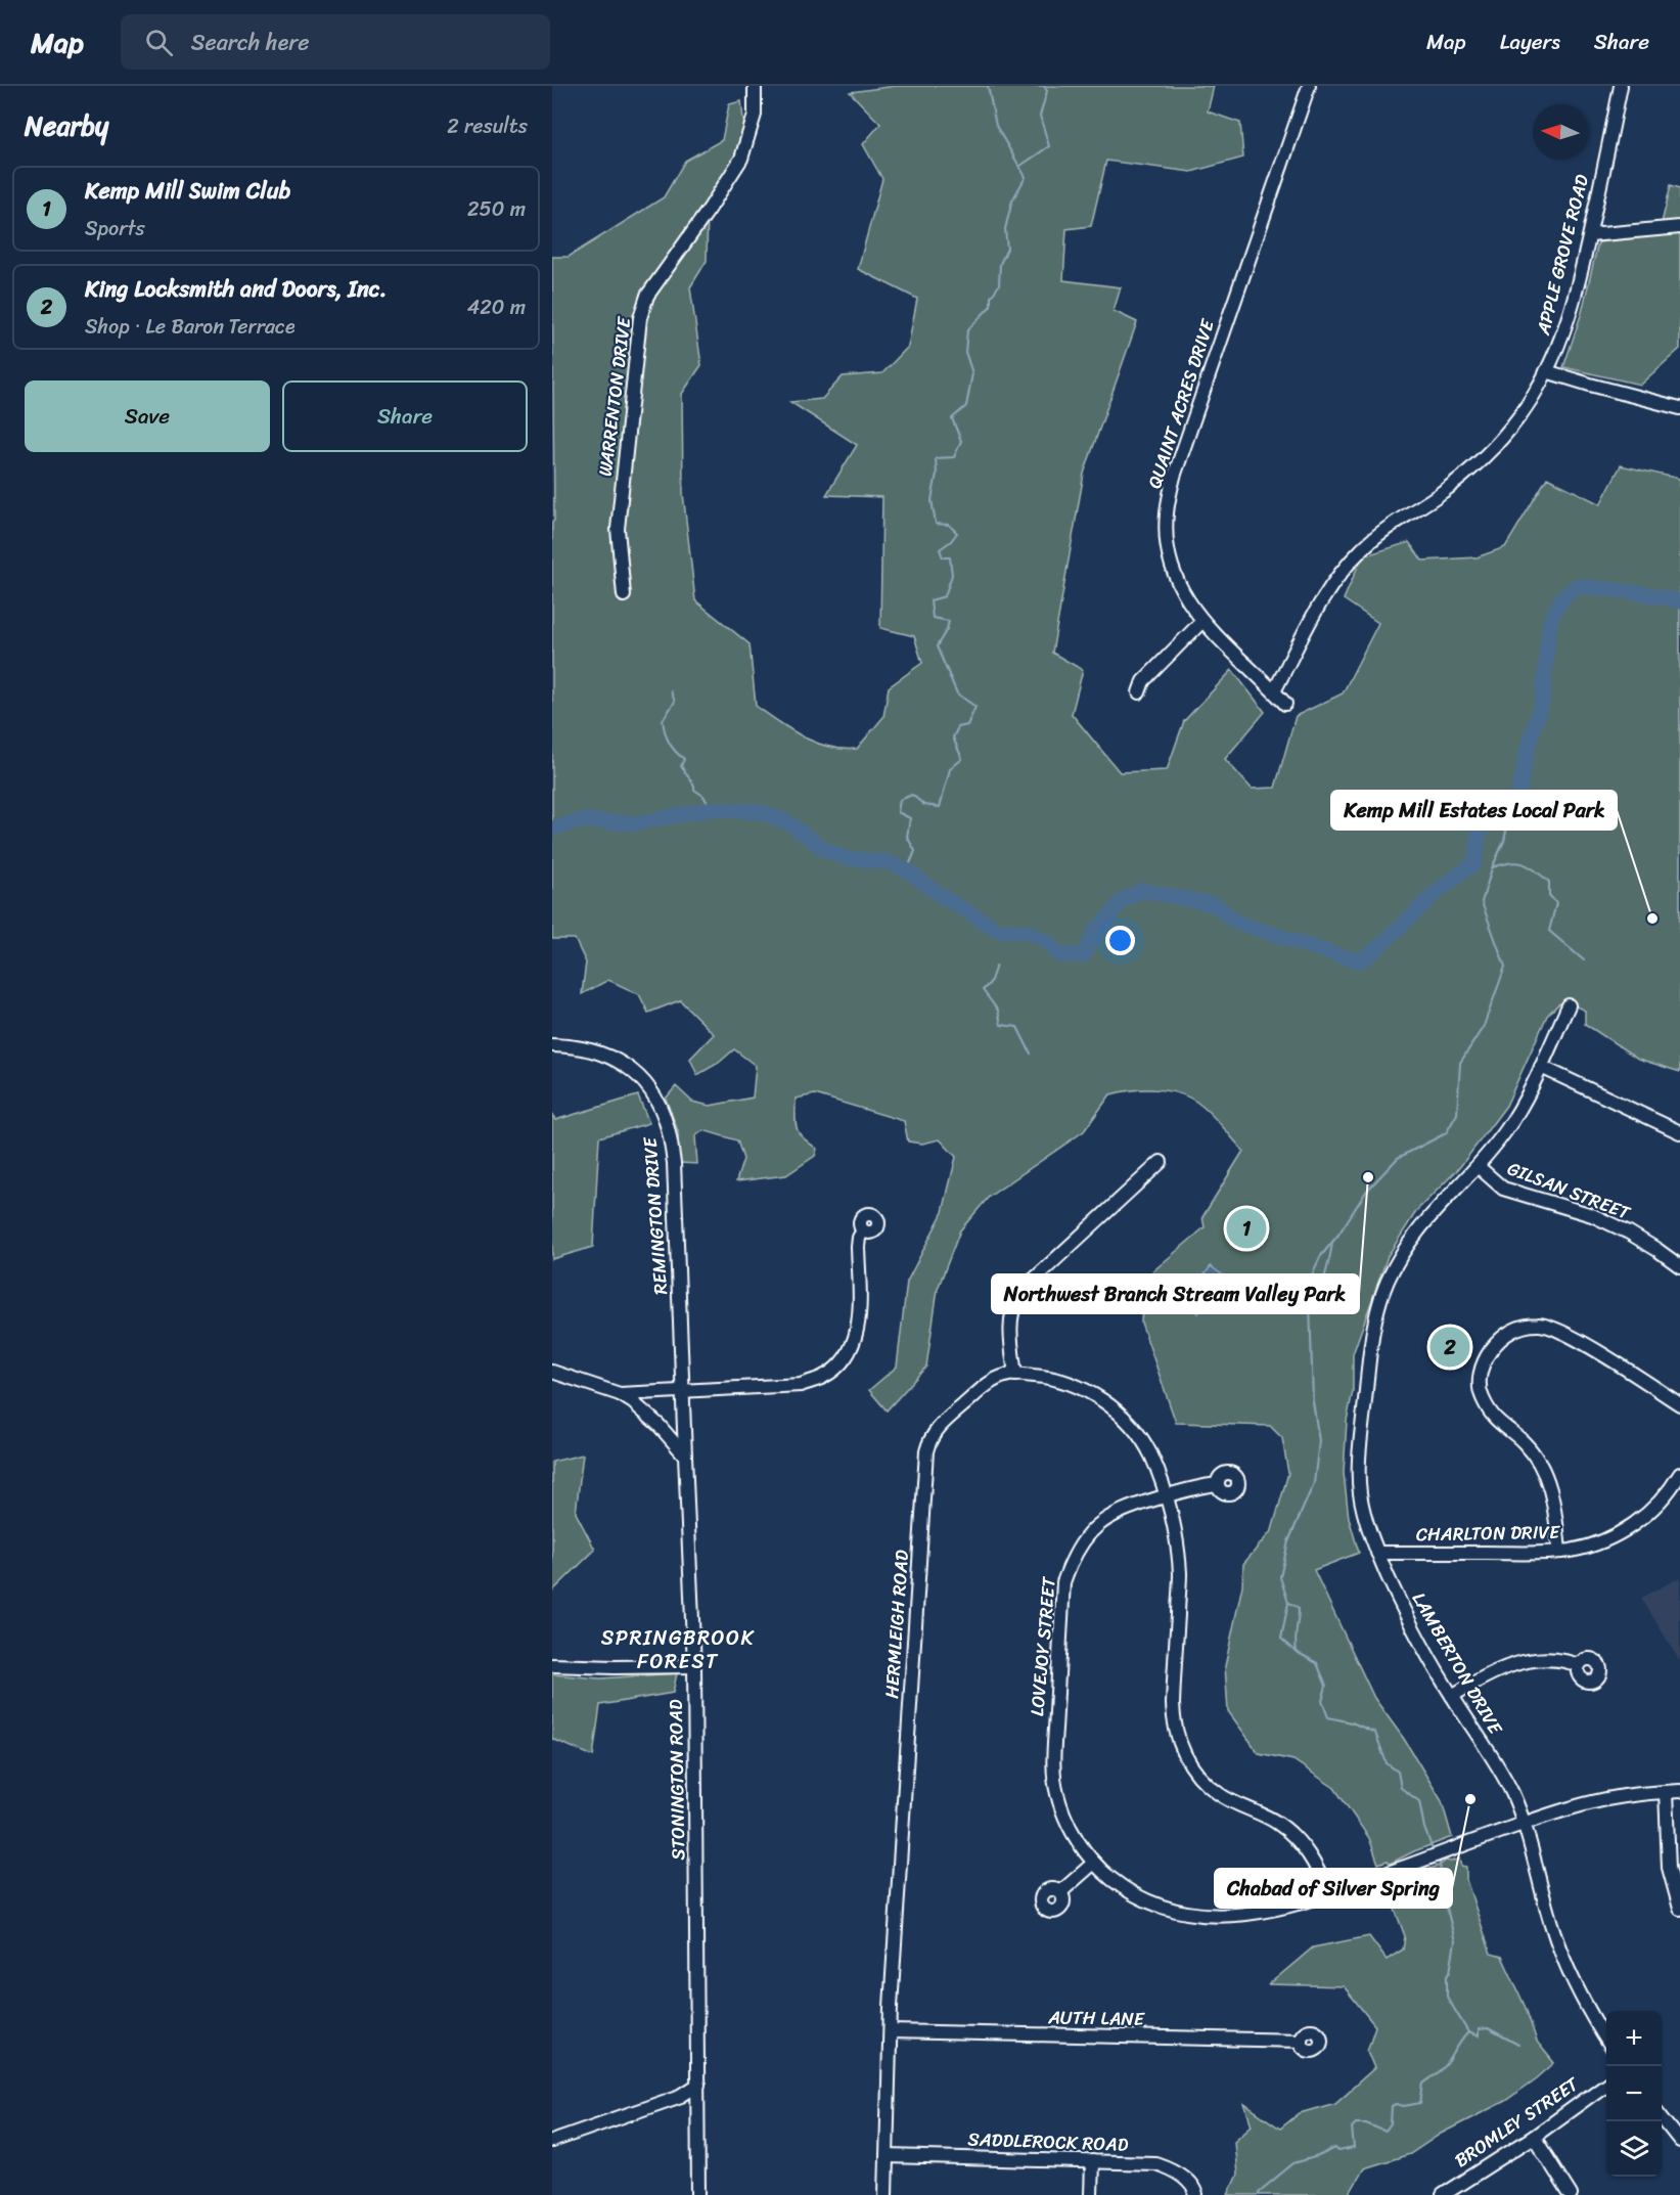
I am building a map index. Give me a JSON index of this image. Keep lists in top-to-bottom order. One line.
{"streets":{"street":["APPLE GROVE ROAD","WARRENTON DRIVE","QUAINT ACRES DRIVE","GILSAN STREET","REMINGTON DRIVE","CHARLTON DRIVE","HERMLEIGH ROAD","LOVEJOY STREET","LAMBERTON DRIVE","STONINGTON ROAD","AUTH LANE","BROMLEY STREET","SADDLEROCK ROAD"]},"crossings":[["APPLE GROVE ROAD","QUAINT ACRES DRIVE"],["GILSAN STREET","LAMBERTON DRIVE"],["REMINGTON DRIVE","STONINGTON ROAD"],["CHARLTON DRIVE","LAMBERTON DRIVE"],["HERMLEIGH ROAD","AUTH LANE"],["HERMLEIGH ROAD","SADDLEROCK ROAD"],["LOVEJOY STREET","LAMBERTON DRIVE"]],"districts":["SPRINGBROOK FOREST"],"places":["Kemp Mill Estates Local Park","Northwest Branch Stream Valley Park","Chabad of Silver Spring"],"north":"left","page":{"header":"Map","search":"Search here","nav":["Map","Layers","Share"],"heading":["Nearby","2 results"],"list":[{"mark":"1","name":"Kemp Mill Swim Club","note":"Sports","value":"250 m"},{"mark":"2","name":"King Locksmith and Doors, Inc.","note":"Shop · Le Baron Terrace","value":"420 m"}],"buttons":["Save","Share"],"pins":["1","2"],"map_buttons":["+","−"]}}
